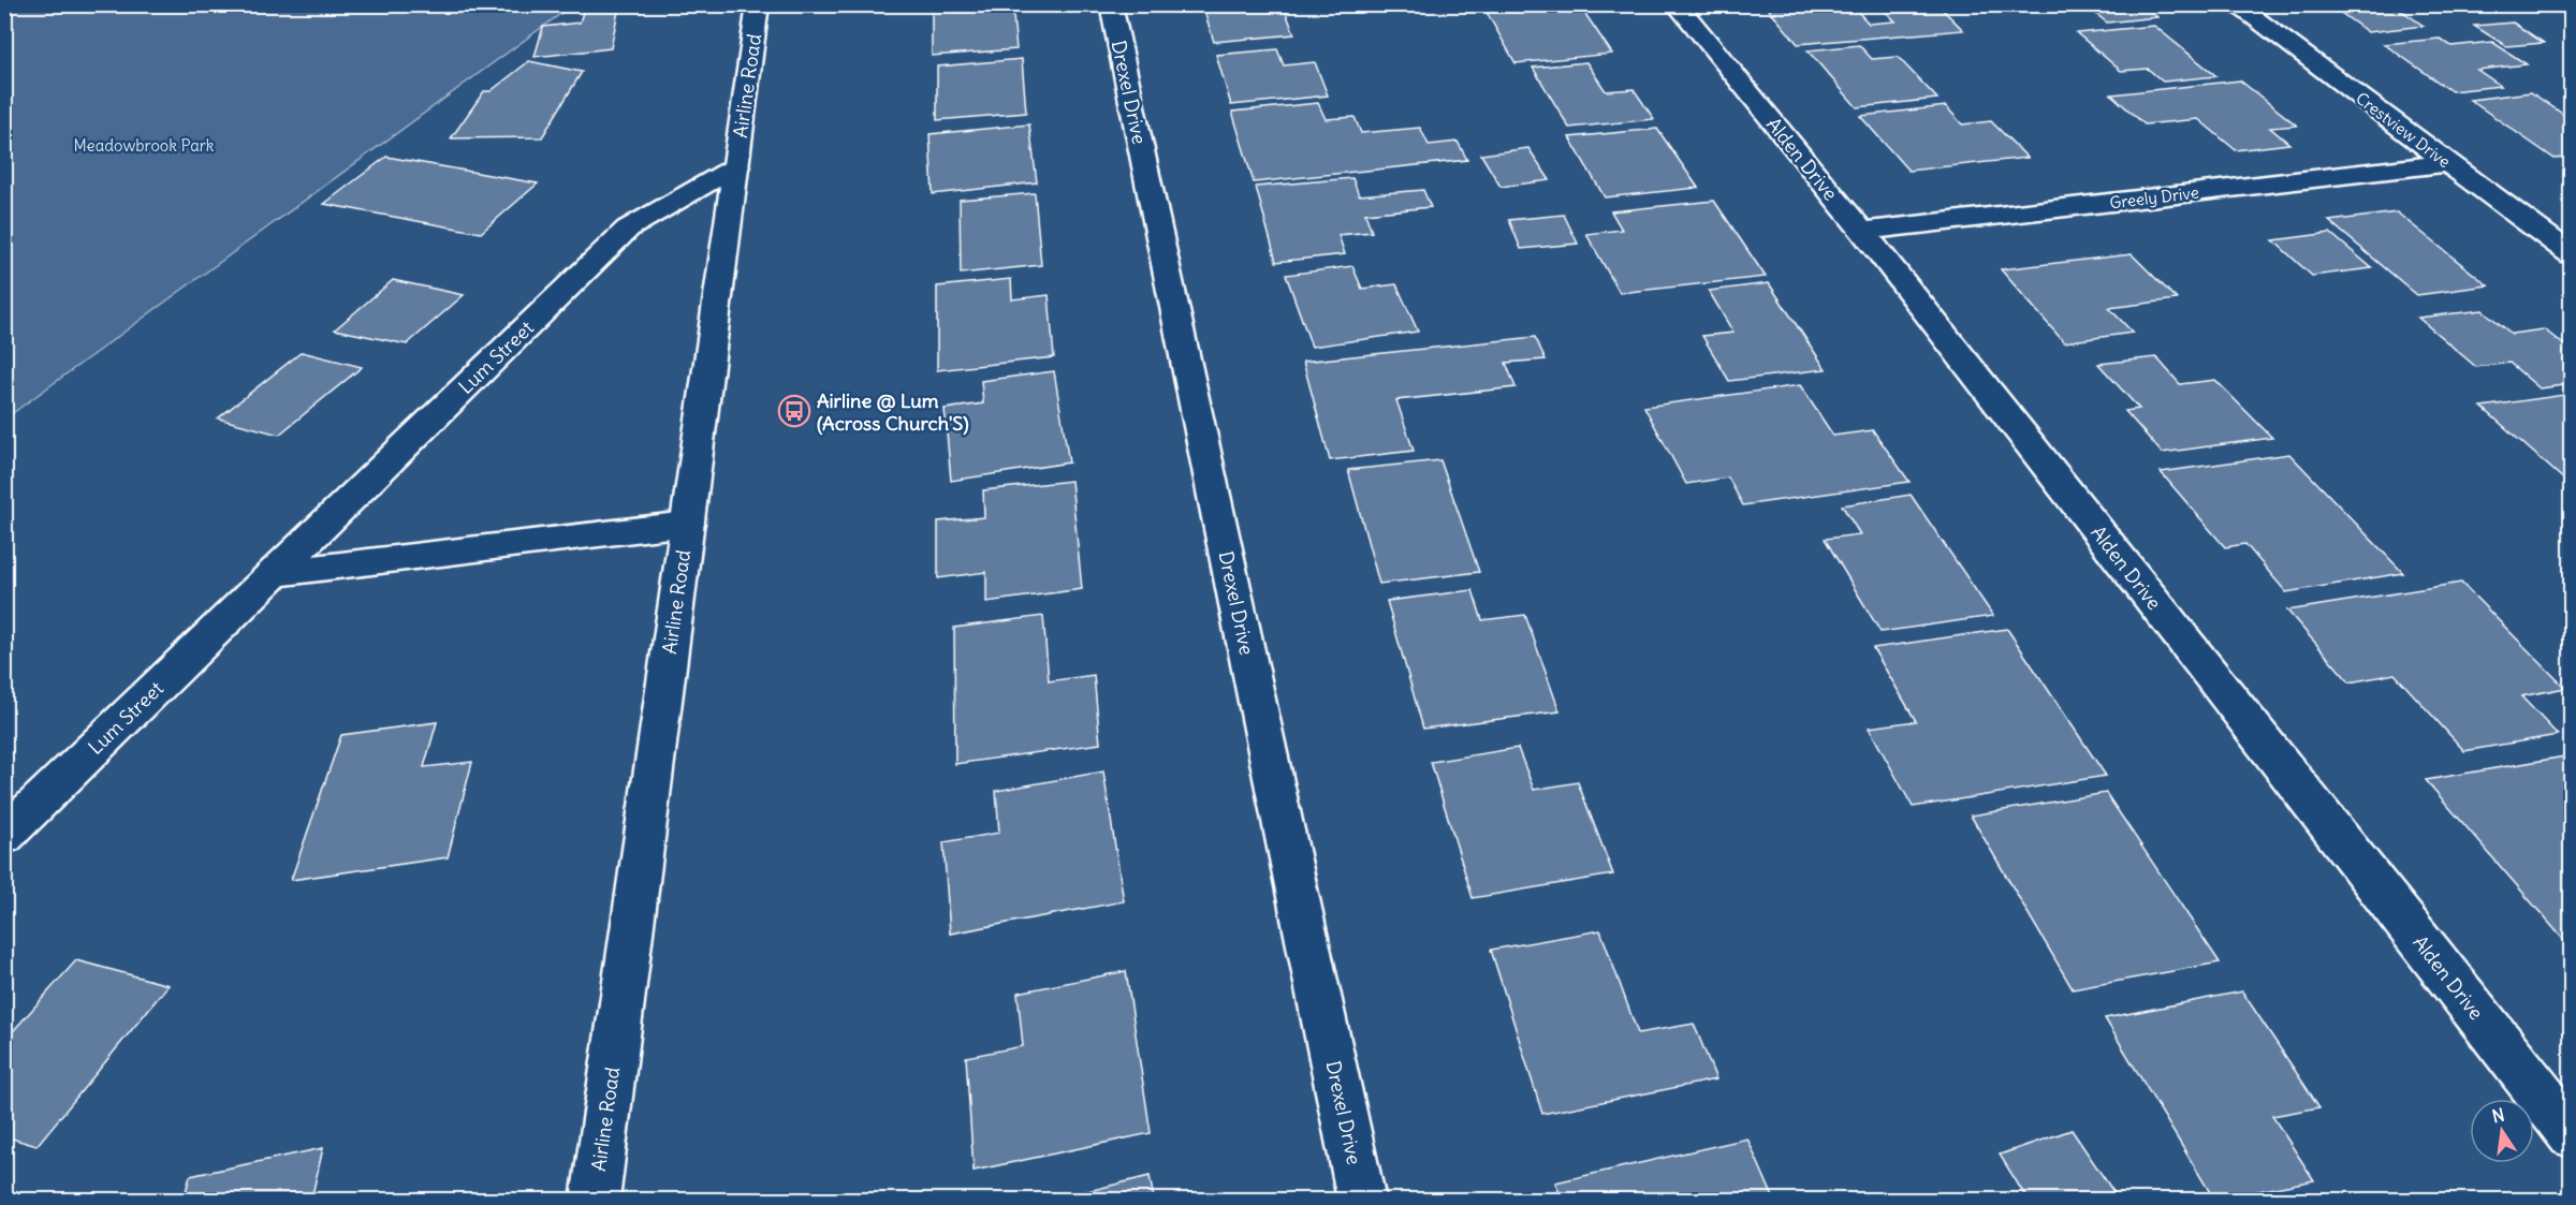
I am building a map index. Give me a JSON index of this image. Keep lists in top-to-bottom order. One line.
{"streets":{"street":["Airline Road","Drexel Drive","Crestview Drive","Alden Drive","Greely Drive","Lum Street"]},"crossings":[["Airline Road","Lum Street"],["Crestview Drive","Greely Drive"],["Alden Drive","Greely Drive"]],"parks":["Meadowbrook Park"],"places":{"bus stop":["Airline @ Lum (Across Church'S)"]},"north":"top"}
